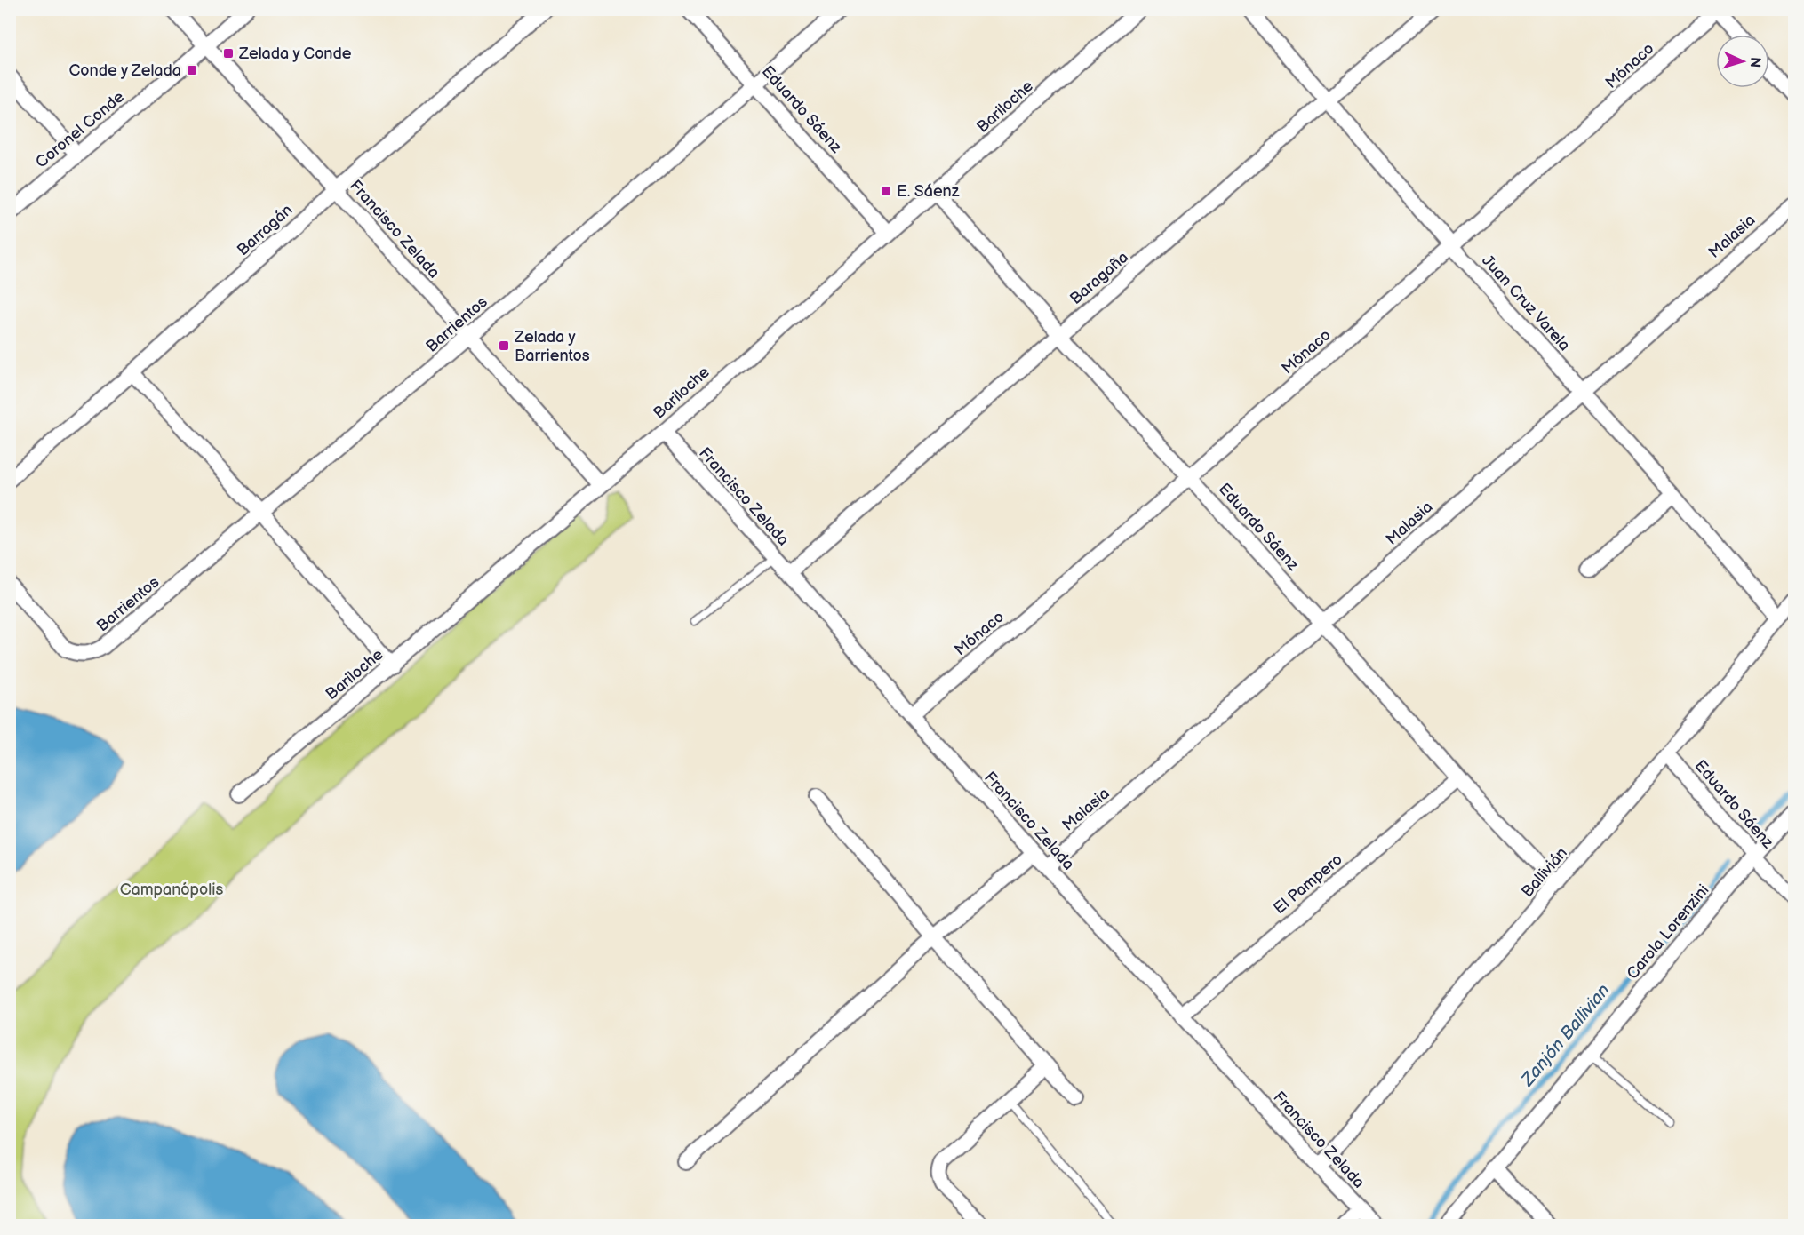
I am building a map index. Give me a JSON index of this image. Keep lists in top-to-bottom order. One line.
{"streets":{"street":["Mónaco","Bariloche","Eduardo Sáenz","Coronel Conde","Francisco Zelada","Barragán","Malasia","Baragaña","Juan Cruz Varela","Barrientos","Ballivián","El Pampero","Carola Lorenzini"]},"crossings":[["Mónaco","Eduardo Sáenz"],["Mónaco","Francisco Zelada"],["Mónaco","Juan Cruz Varela"],["Bariloche","Eduardo Sáenz"],["Bariloche","Francisco Zelada"],["Eduardo Sáenz","Malasia"],["Eduardo Sáenz","Baragaña"],["Eduardo Sáenz","Barrientos"],["Eduardo Sáenz","Ballivián"],["Eduardo Sáenz","El Pampero"],["Eduardo Sáenz","Carola Lorenzini"],["Coronel Conde","Francisco Zelada"],["Francisco Zelada","Barragán"],["Francisco Zelada","Malasia"],["Francisco Zelada","Baragaña"],["Francisco Zelada","Barrientos"],["Francisco Zelada","Ballivián"],["Francisco Zelada","El Pampero"],["Malasia","Juan Cruz Varela"],["Baragaña","Juan Cruz Varela"],["Juan Cruz Varela","Ballivián"]],"water":["Zanjón Ballivian"],"parks":["Campanópolis"],"places":{"transit":["Zelada y Conde","Conde y Zelada","E. Sáenz","Zelada y Barrientos"]},"north":"right"}
